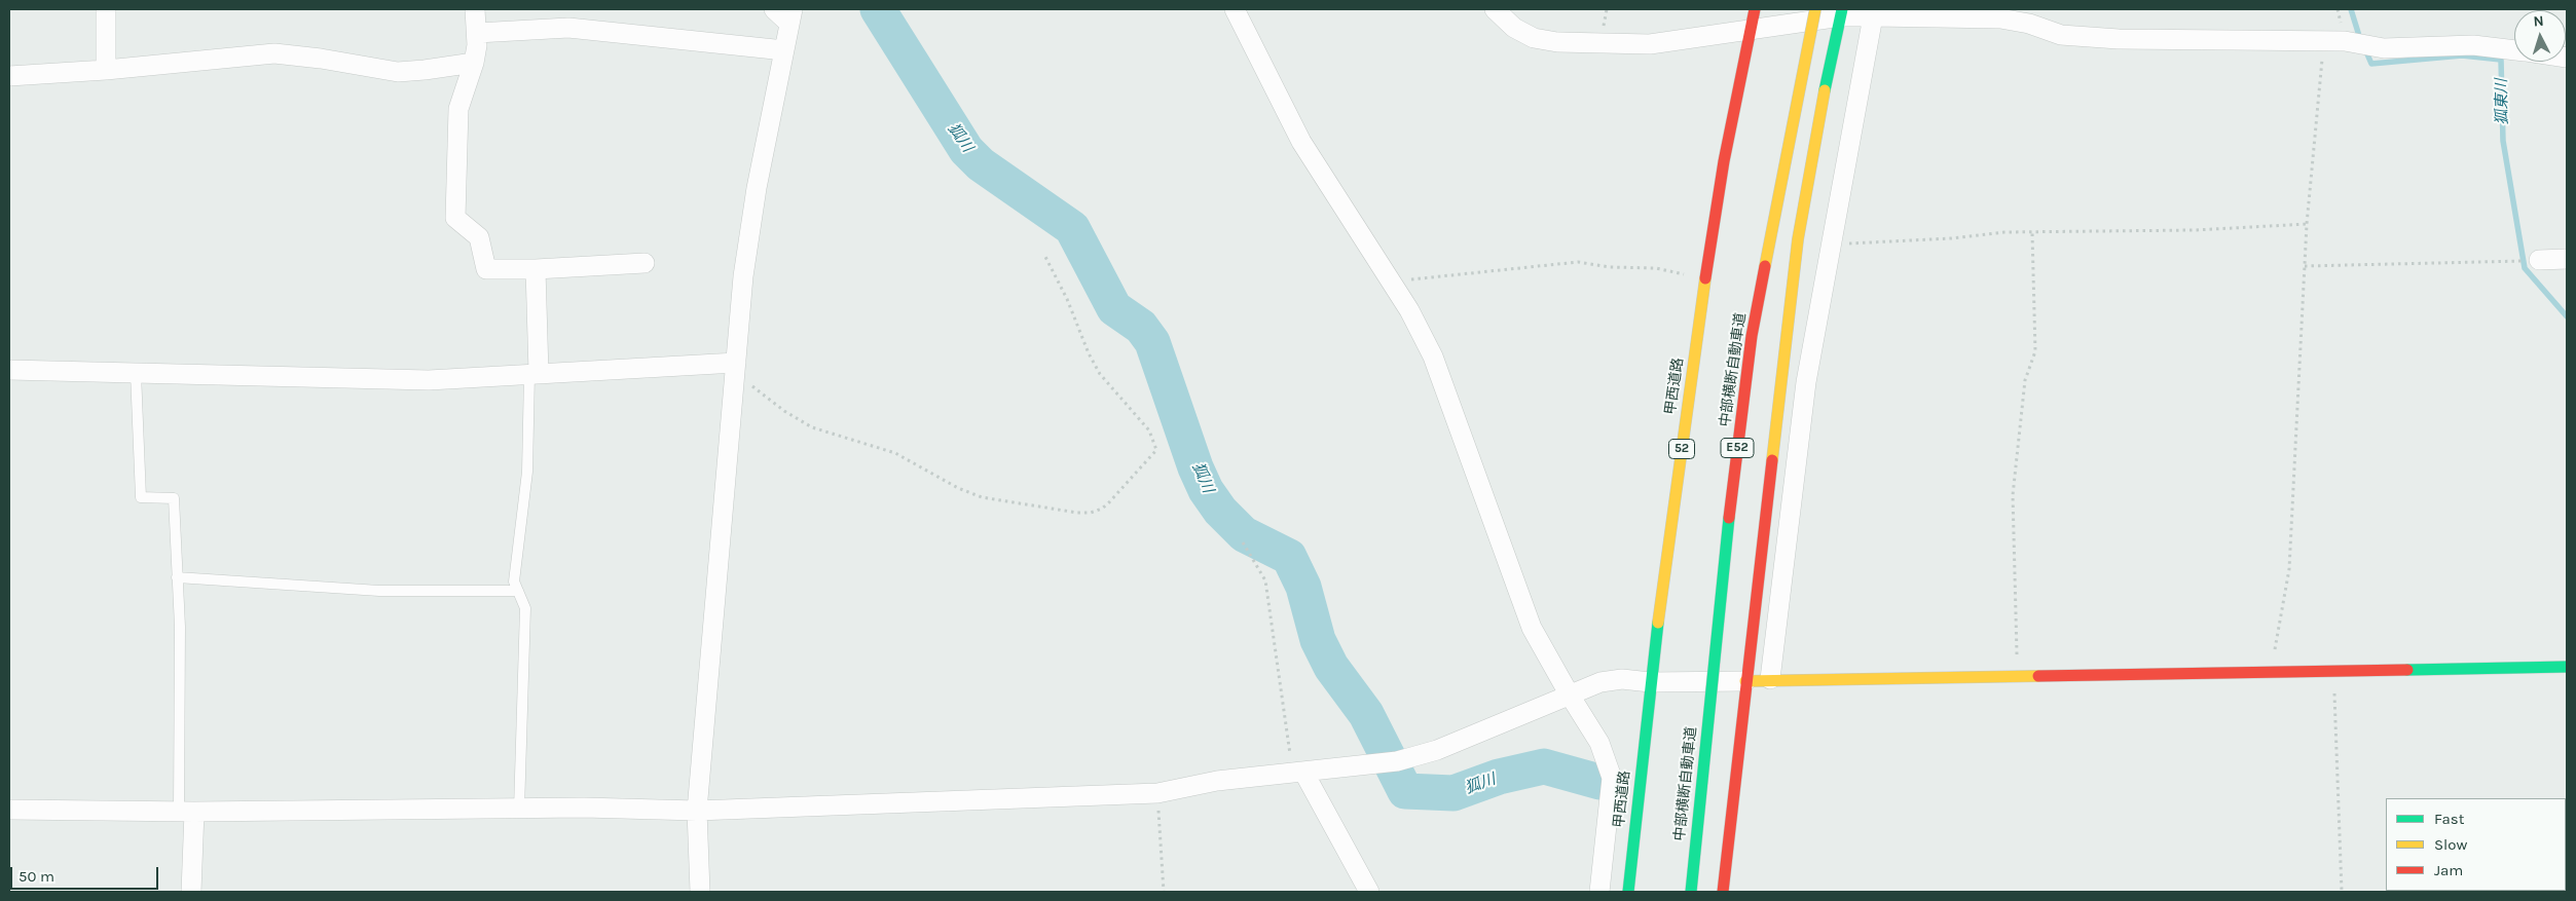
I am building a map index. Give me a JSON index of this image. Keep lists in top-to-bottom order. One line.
{"streets":{"main road":["中部横断自動車道","甲西道路","E52","52"]},"water":["狐東川","狐川"],"legend":["Fast","Slow","Jam"],"scale_bar":"50 m","north":"top"}
